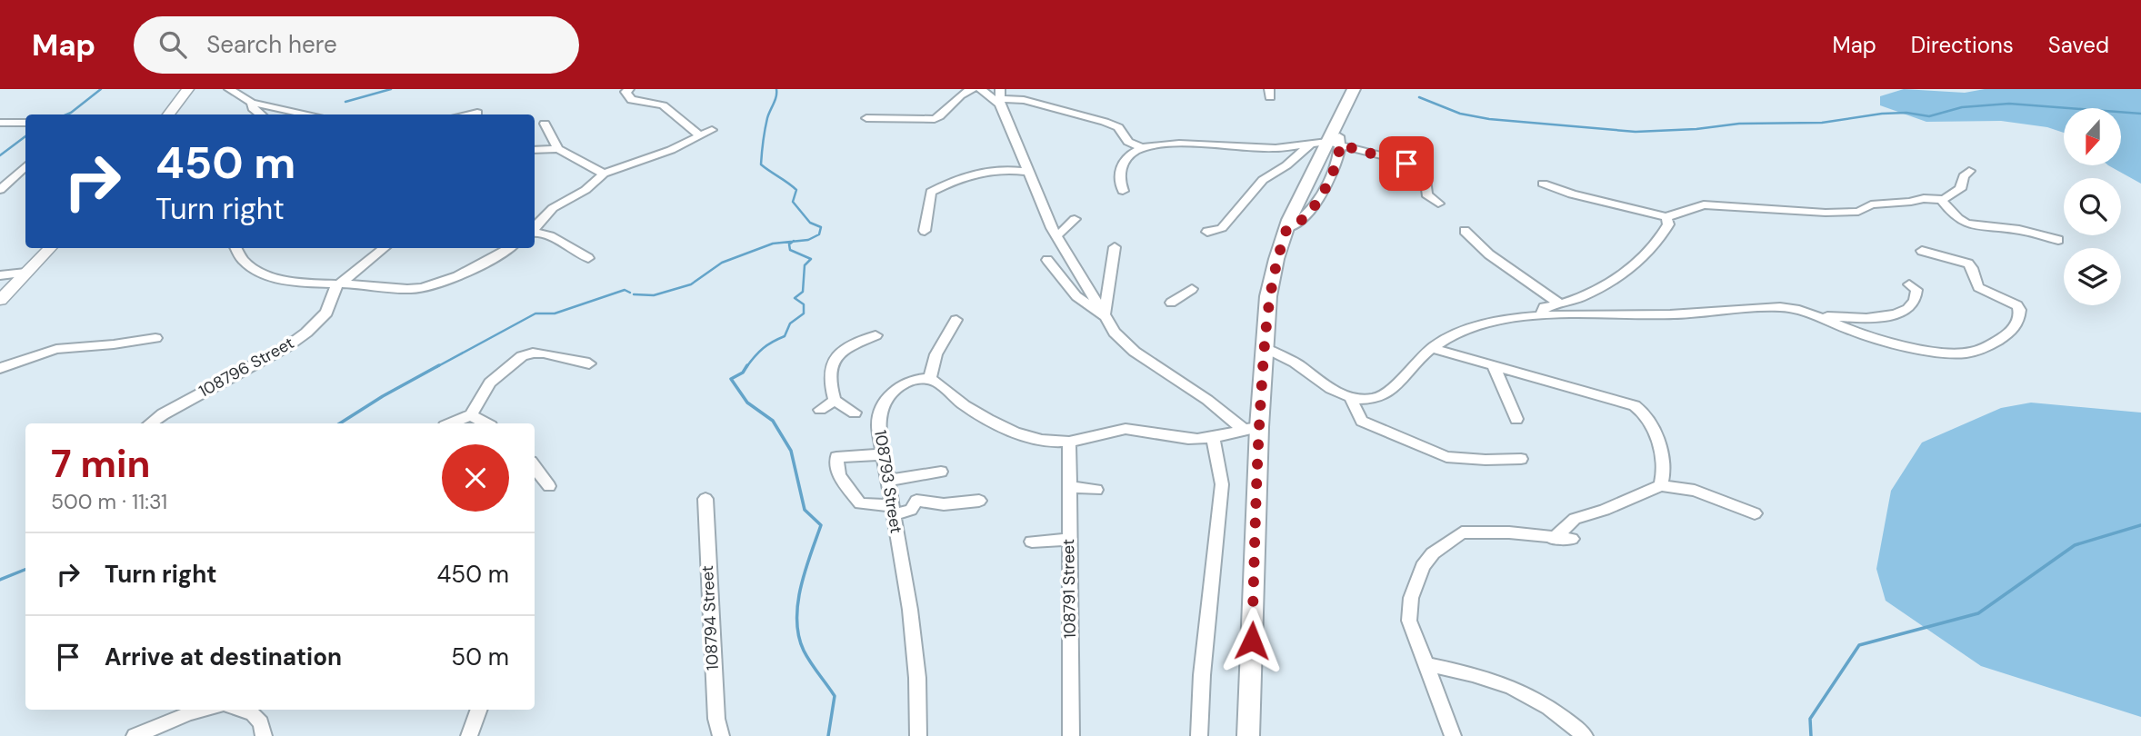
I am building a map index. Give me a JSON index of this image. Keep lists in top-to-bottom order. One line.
{"streets":{"street":["108796 Street","108793 Street","108791 Street","108794 Street"]},"north":"bottom","page":{"header":"Map","search":"Search here","nav":["Map","Directions","Saved"],"turn":["450 m","Turn right"],"heading":["7 min","500 m · 11:31"],"list":[{"name":"Turn right","value":"450 m"},{"name":"Arrive at destination","value":"50 m"}]}}
